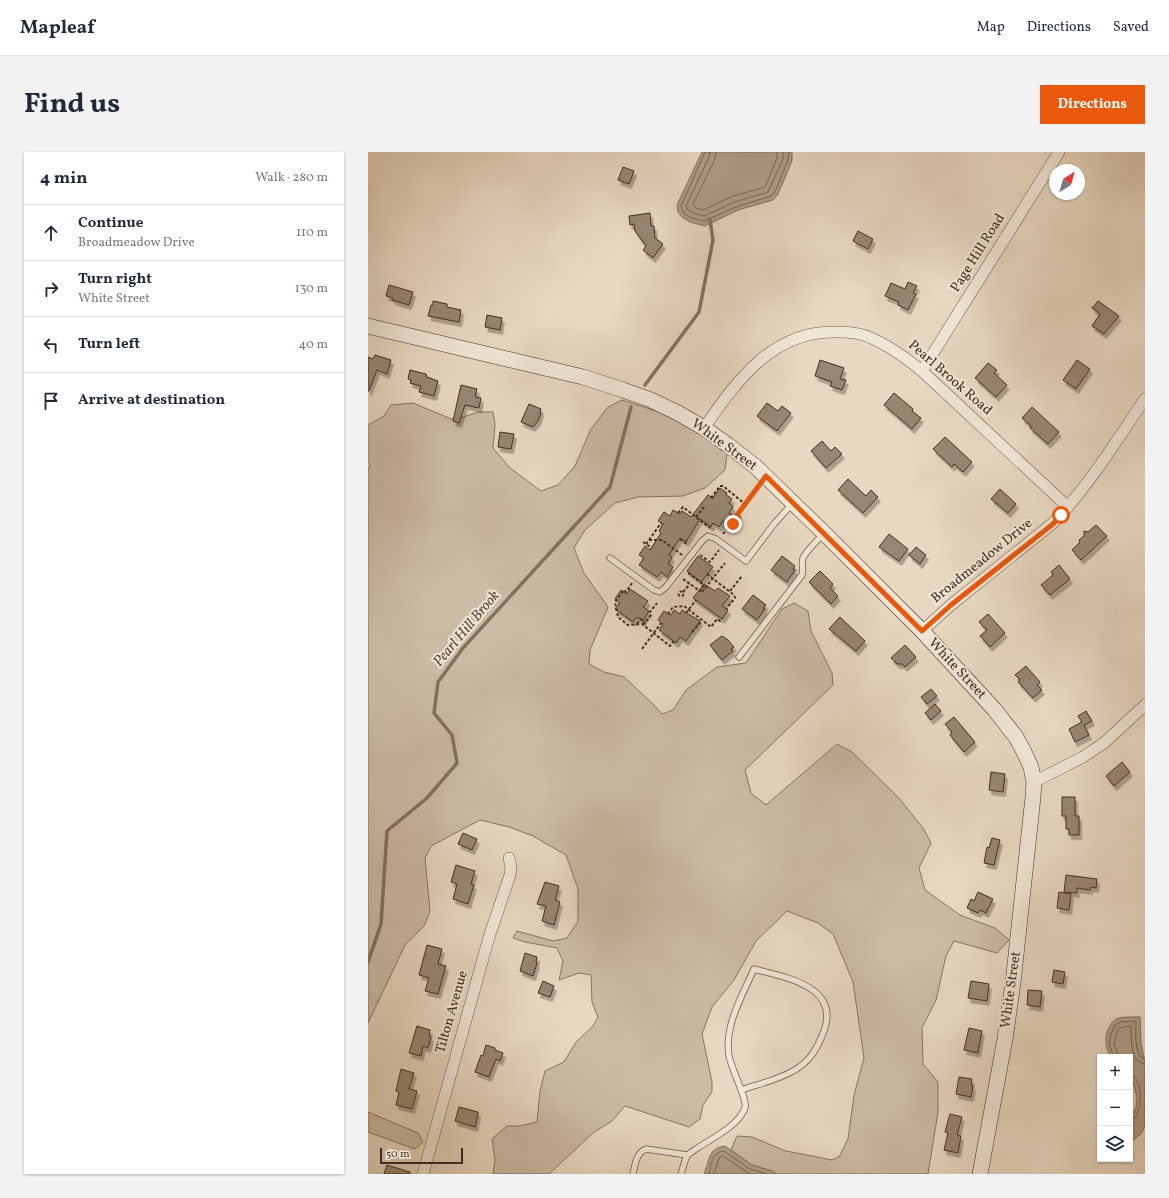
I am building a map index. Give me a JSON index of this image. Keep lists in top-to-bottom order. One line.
{"streets":{"street":["Page Hill Road","Pearl Brook Road","White Street","Broadmeadow Drive","Tilton Avenue"]},"crossings":[["Page Hill Road","Pearl Brook Road"],["Pearl Brook Road","White Street"],["Pearl Brook Road","Broadmeadow Drive"],["White Street","Broadmeadow Drive"]],"water":["Pearl Hill Brook"],"scale_bar":"50 m","north":"top right","page":{"header":"Mapleaf","nav":["Map","Directions","Saved"],"title":"Find us","buttons":"Directions","heading":["4 min","Walk · 280 m"],"list":[["Continue","Broadmeadow Drive","110 m"],["Turn right","White Street","130 m"],["Turn left","40 m"],"Arrive at destination"],"map_buttons":["+","−"],"scale":"50 m"}}
